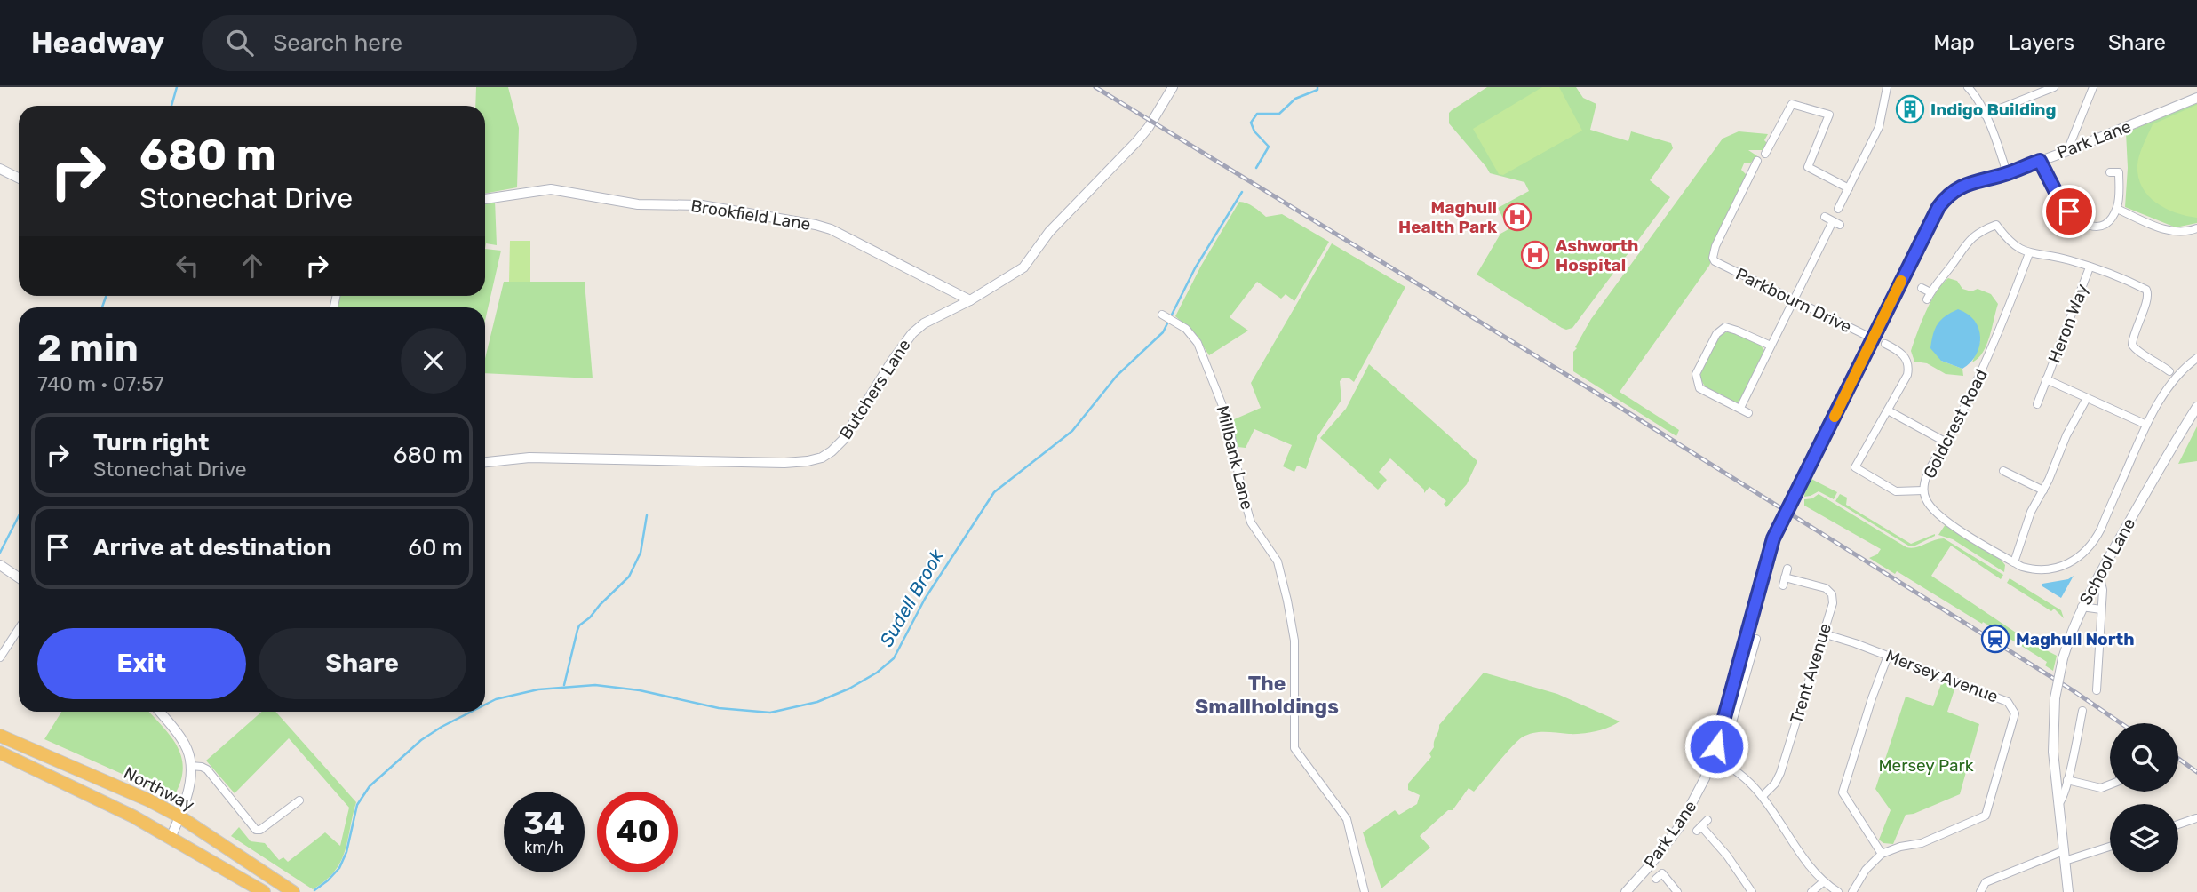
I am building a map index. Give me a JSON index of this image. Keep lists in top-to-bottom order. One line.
{"streets":{"highway":["Northway"],"street":["Park Lane","Brookfield Lane","Parkbourn Drive","Heron Way","Butchers Lane","Goldcrest Road","Millbank Lane","School Lane","Trent Avenue","Mersey Avenue"]},"crossings":[["Park Lane","Parkbourn Drive"],["Brookfield Lane","Butchers Lane"],["Heron Way","Goldcrest Road"],["Trent Avenue","Mersey Avenue"]],"districts":["The Smallholdings"],"water":["Sudell Brook"],"parks":["Mersey Park"],"places":{"building":["Indigo Building"],"hospital":["Maghull Health Park","Ashworth Hospital"],"station":["Maghull North"]},"page":{"header":"Headway","search":"Search here","nav":["Map","Layers","Share"],"turn":["680 m","Stonechat Drive"],"heading":["2 min","740 m · 07:57"],"list":[{"name":"Turn right","note":"Stonechat Drive","value":"680 m"},{"name":"Arrive at destination","value":"60 m"}],"buttons":["Exit","Share"],"speed":"34 km/h","limit":"40"}}
